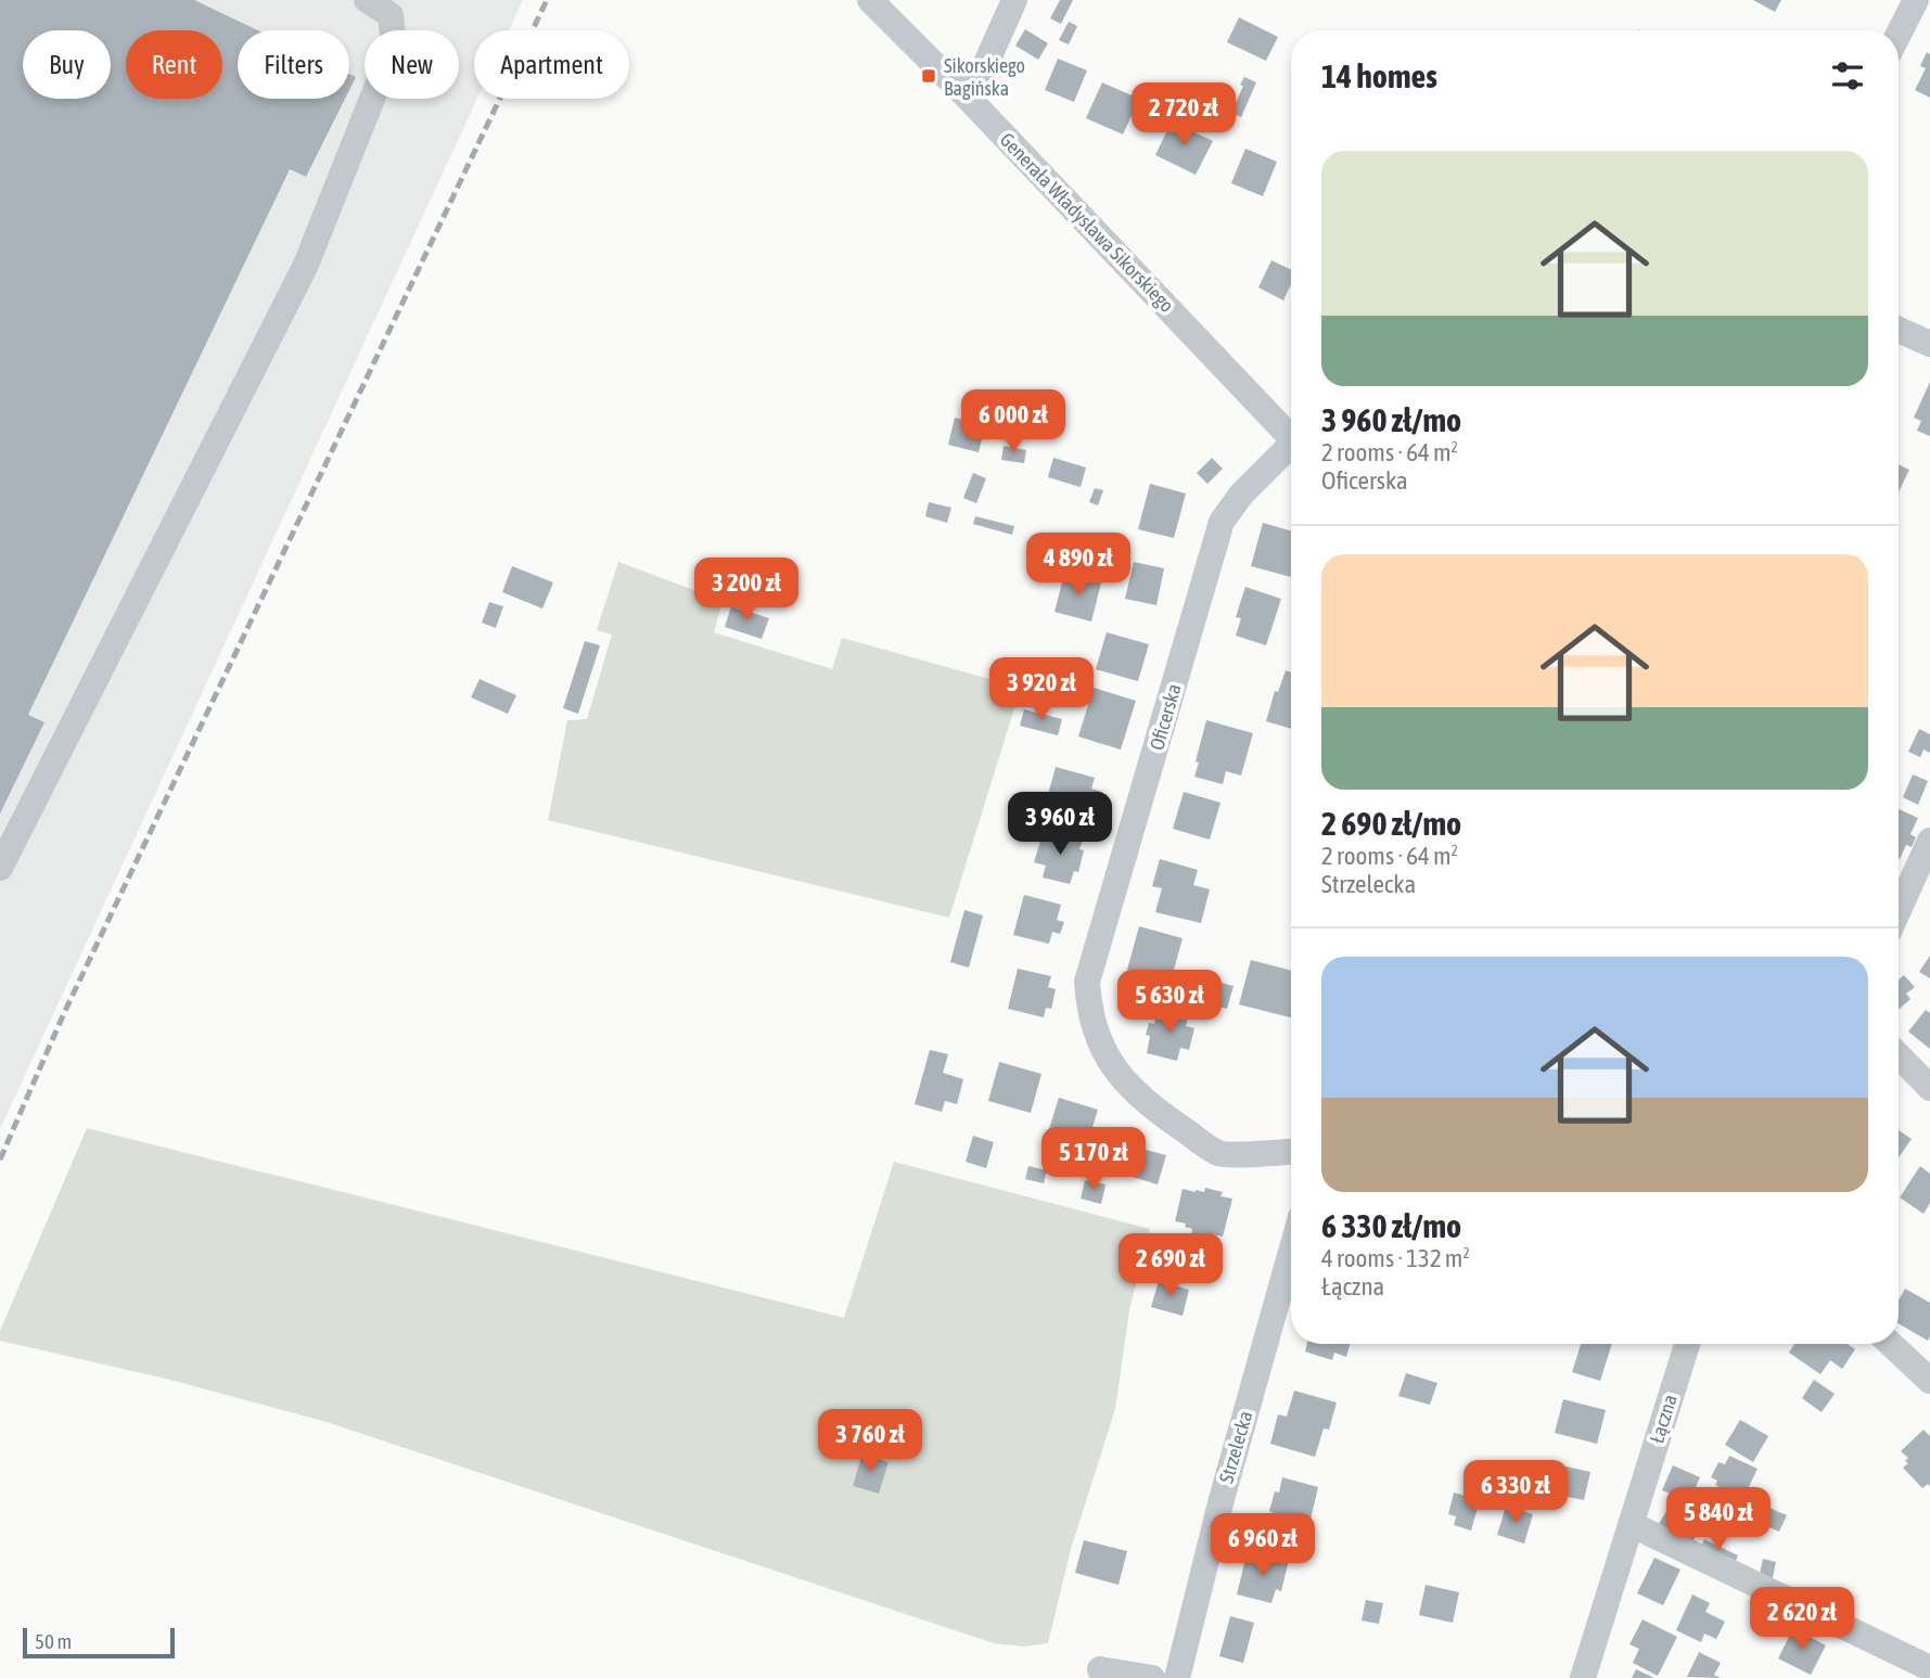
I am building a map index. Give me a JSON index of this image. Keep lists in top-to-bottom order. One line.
{"streets":{"street":["Generała Władysława Sikorskiego","Oficerska","Łączna","Strzelecka"]},"places":{"transit":["Sikorskiego Bagińska"]},"scale_bar":"50 m","page":{"chip":["Buy","Rent","Filters","New","Apartment"],"heading":"14 homes","price":["2 720 zł","6 000 zł","4 890 zł","3 200 zł","3 920 zł","3 960 zł","5 630 zł","5 170 zł","2 690 zł","3 760 zł","6 330 zł","5 840 zł","6 960 zł","2 620 zł"],"list":[{"name":"3 960 zł/mo","note":"2 rooms · 64 m² · Oficerska"},{"name":"2 690 zł/mo","note":"2 rooms · 64 m² · Strzelecka"},{"name":"6 330 zł/mo","note":"4 rooms · 132 m² · Łączna"}],"scale":"50 m"}}
